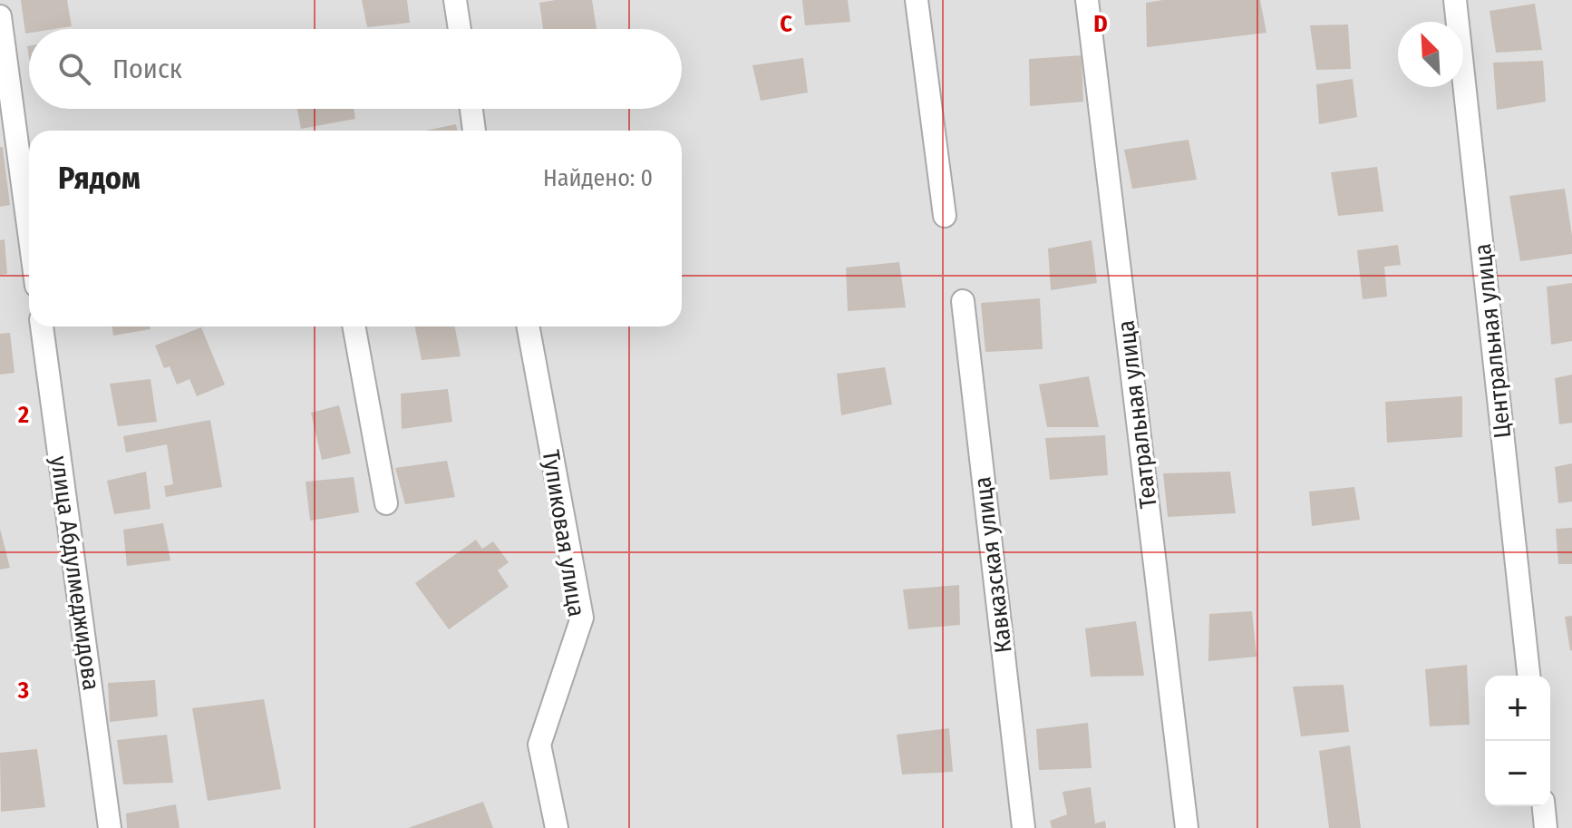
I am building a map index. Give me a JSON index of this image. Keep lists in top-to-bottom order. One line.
{"streets":{"street":["Центральная улица","Театральная улица","Тупиковая улица","Кавказская улица","улица Абдулмеджидова"]},"north":"top left","page":{"search":"Поиск","heading":["Рядом","Найдено: 0"],"map_buttons":["+","−"]},"grid":{"columns":["C","D"],"rows":["2","3"]}}
